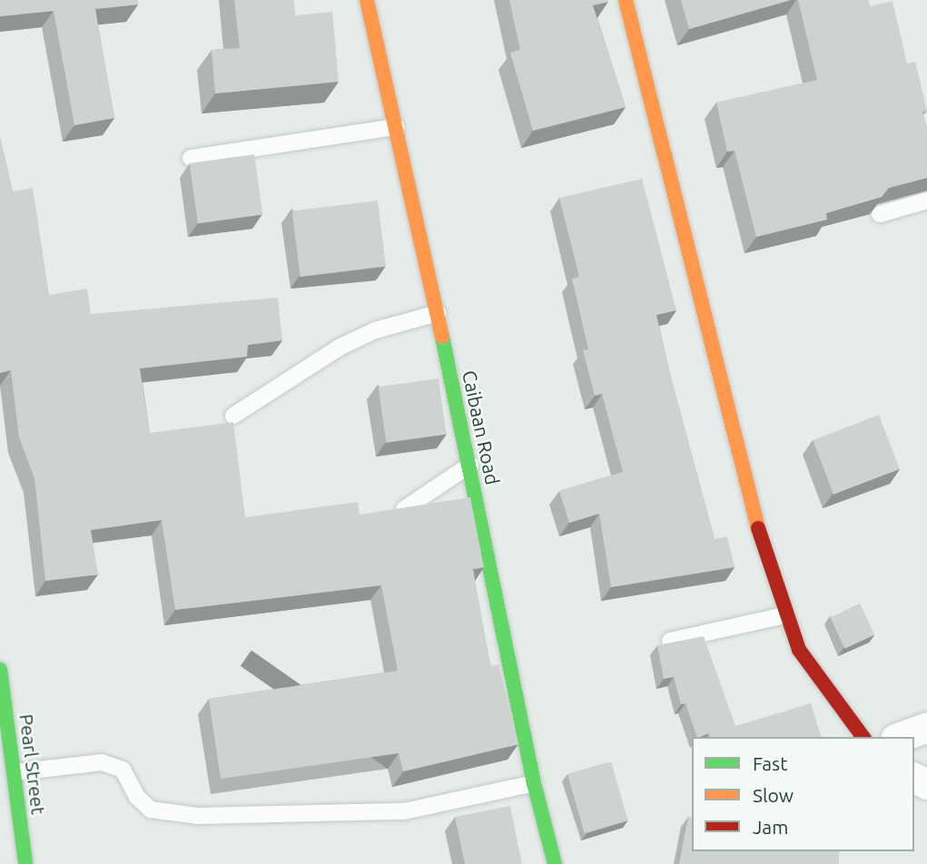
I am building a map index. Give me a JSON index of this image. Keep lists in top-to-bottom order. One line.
{"streets":{"street":["Caibaan Road","Pearl Street"]},"legend":["Fast","Slow","Jam"]}
